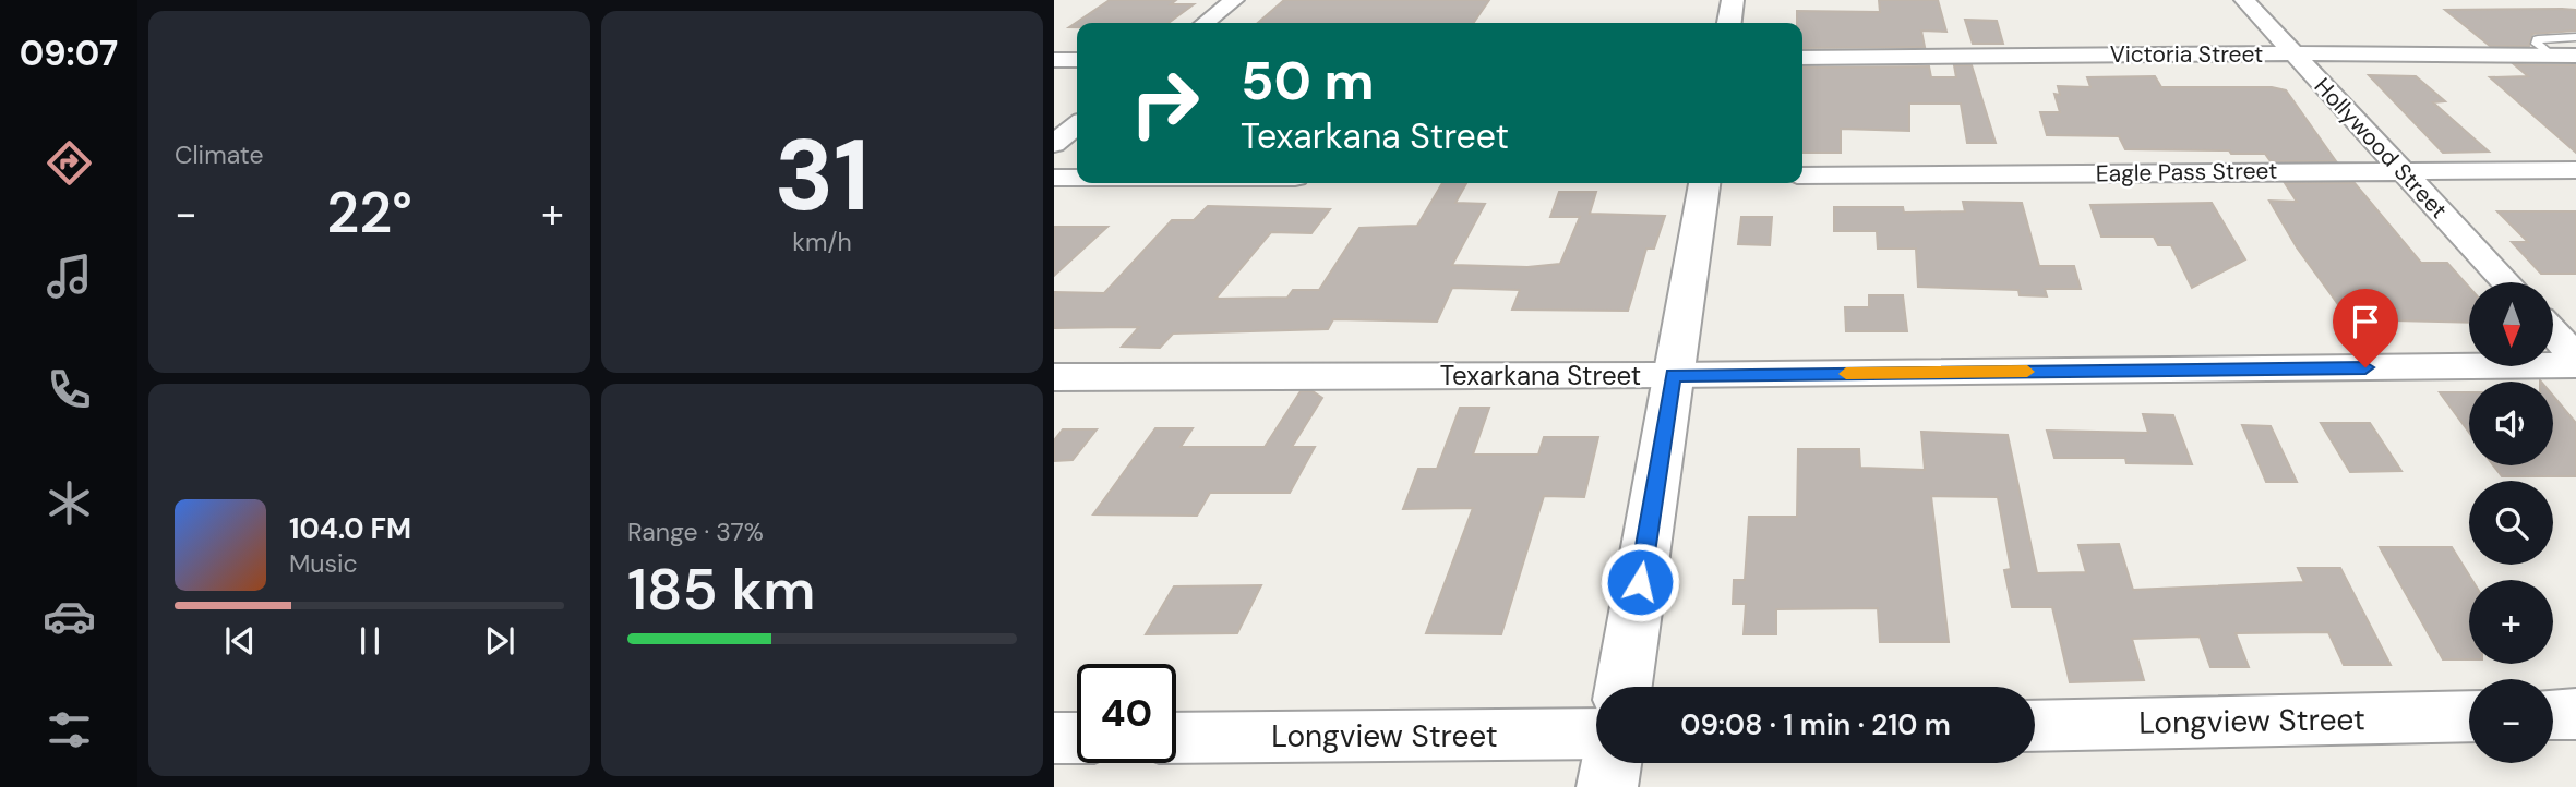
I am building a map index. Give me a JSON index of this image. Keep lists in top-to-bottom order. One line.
{"streets":{"street":["Victoria Street","Hollywood Street","Eagle Pass Street","Texarkana Street","Longview Street"]},"crossings":[["Victoria Street","Hollywood Street"],["Hollywood Street","Eagle Pass Street"]],"north":"bottom","page":{"tabs":"09:07","tile":["Climate",["31","km/h"],["Range · 37%","185 km"]],"turn":["50 m","Texarkana Street"],"heat":["−","22°","+"],"map_buttons":["+","−"],"song":["104.0 FM","Music"],"limit":"40","trip":"09:08 · 1 min · 210 m"}}
